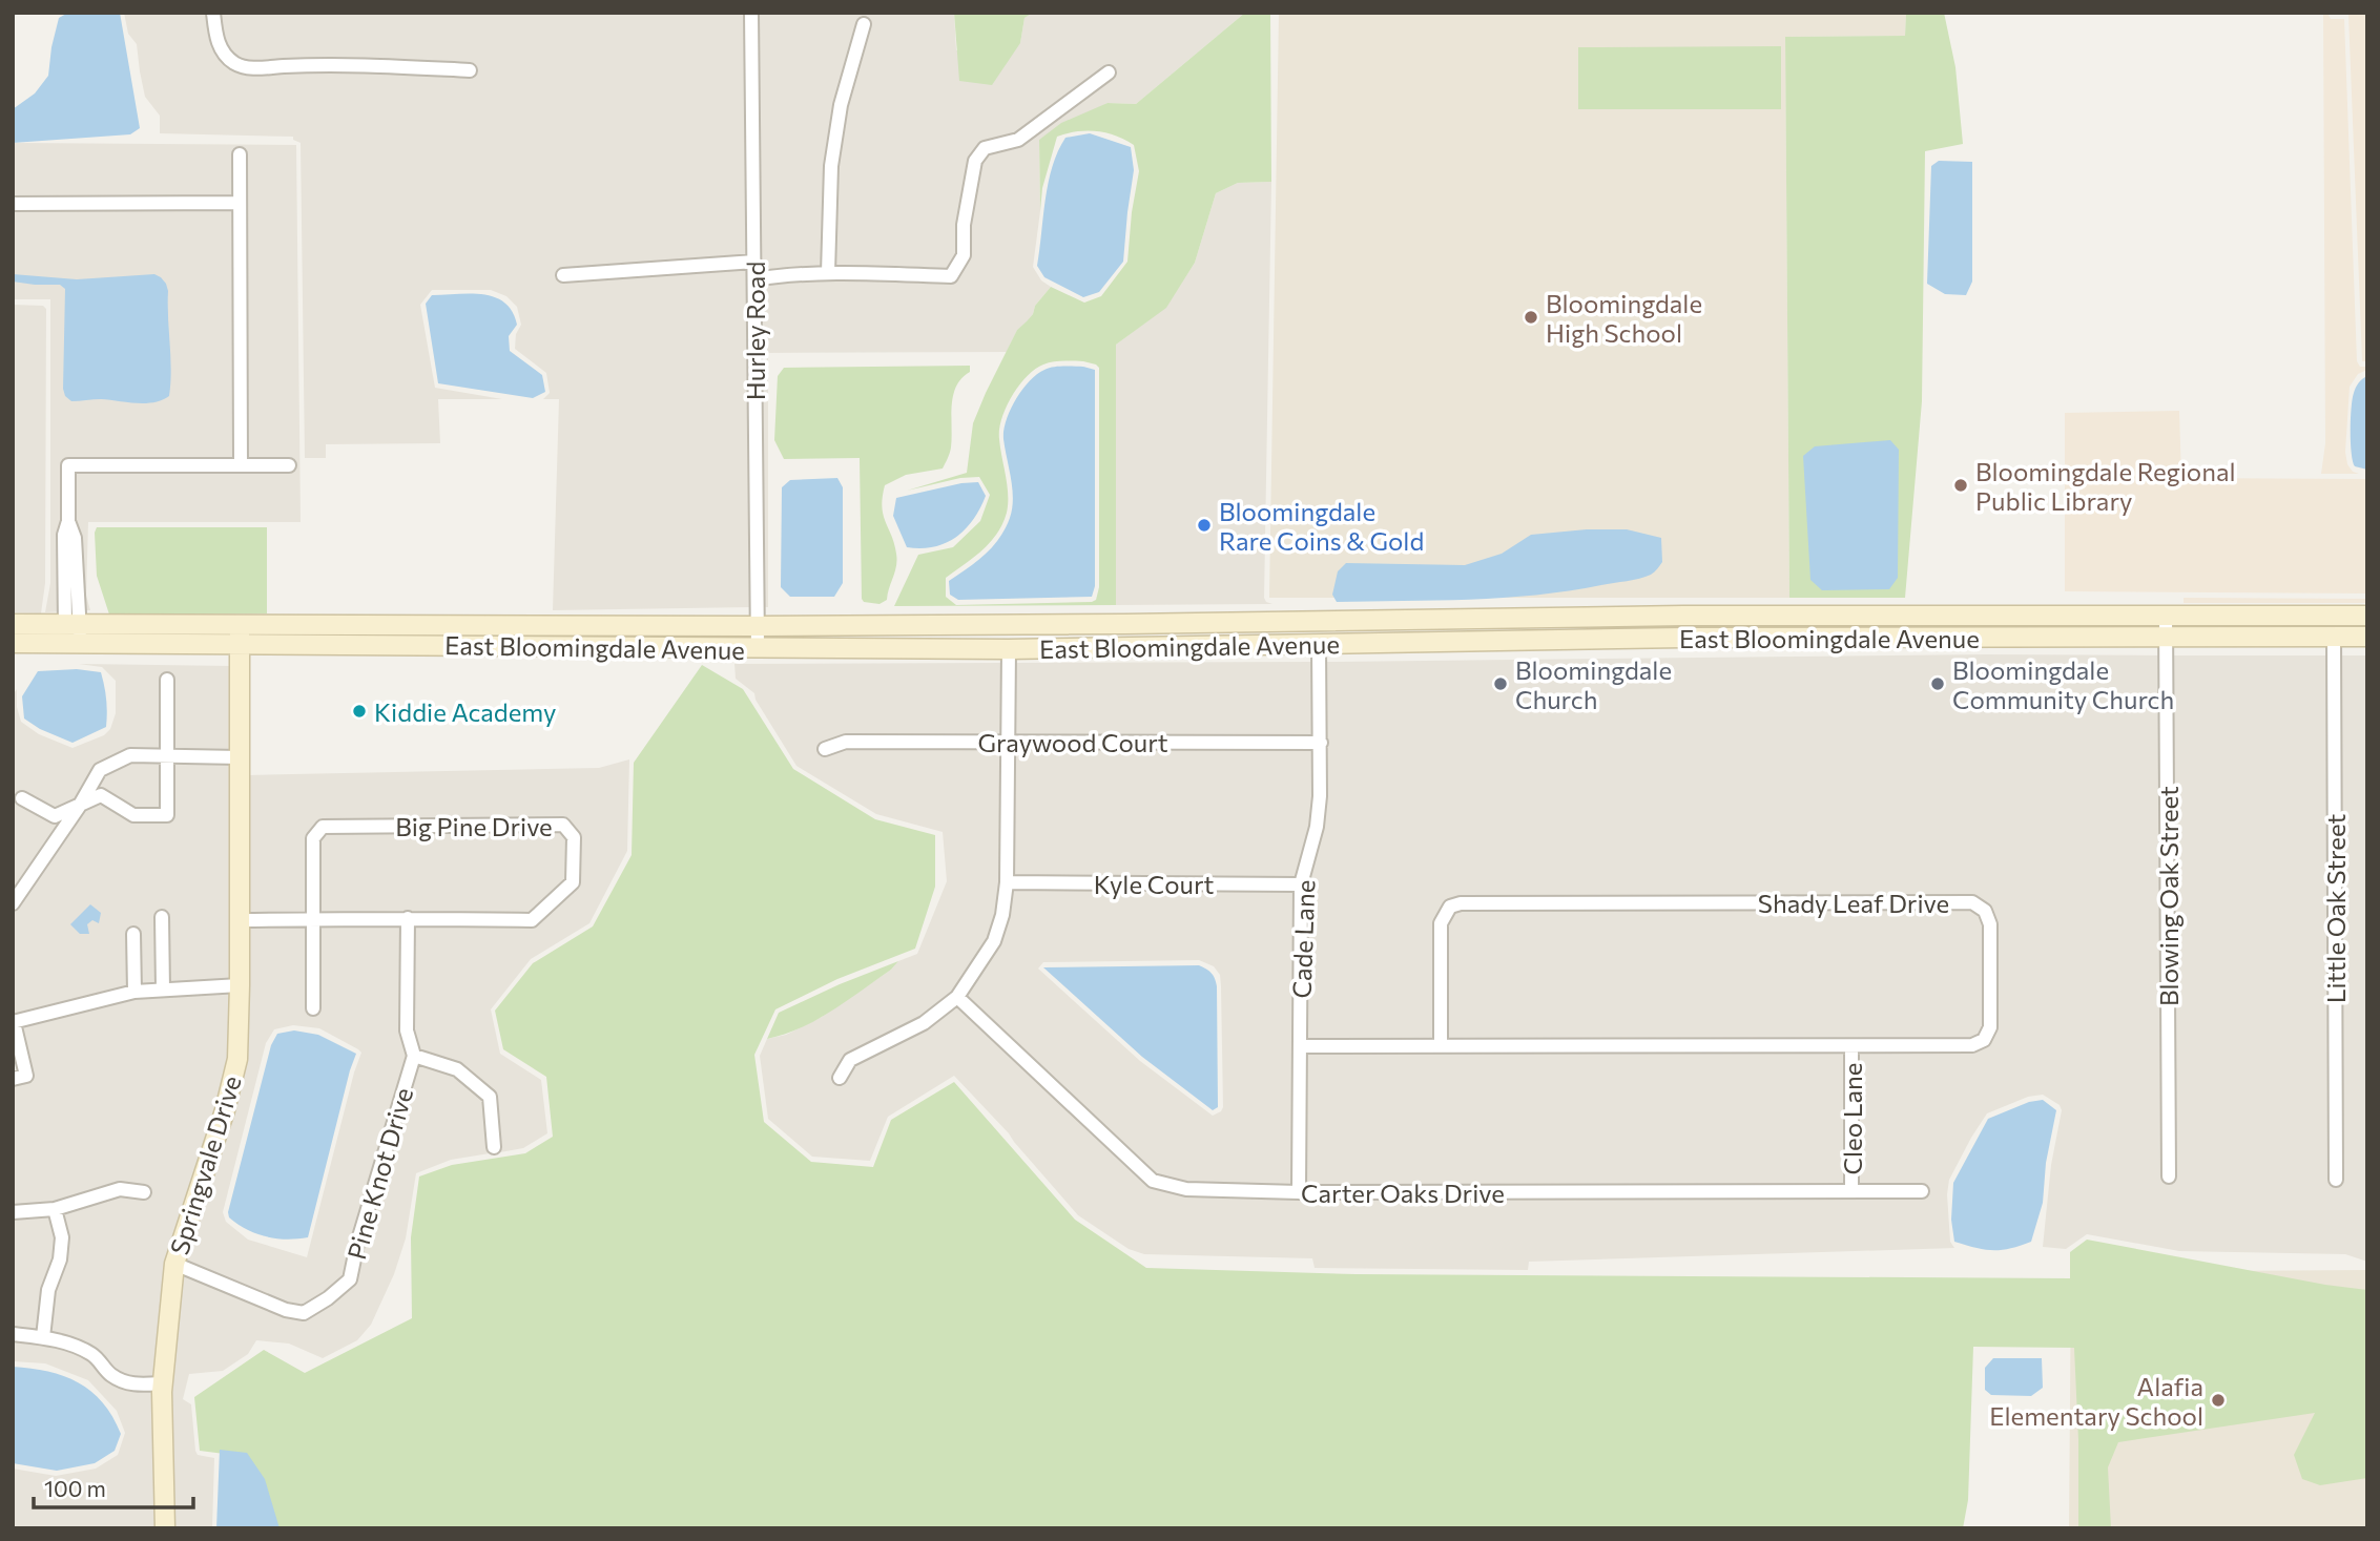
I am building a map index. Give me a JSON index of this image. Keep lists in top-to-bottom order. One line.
{"streets":{"main road":["East Bloomingdale Avenue","Springvale Drive"],"street":["Hurley Road","Graywood Court","Big Pine Drive","Kyle Court","Blowing Oak Street","Shady Leaf Drive","Little Oak Street","Cade Lane","Cleo Lane","Pine Knot Drive","Carter Oaks Drive"]},"crossings":[["Hurley Road","East Bloomingdale Avenue"],["East Bloomingdale Avenue","Blowing Oak Street"],["East Bloomingdale Avenue","Little Oak Street"],["East Bloomingdale Avenue","Cade Lane"],["East Bloomingdale Avenue","Springvale Drive"],["Graywood Court","Cade Lane"],["Big Pine Drive","Springvale Drive"],["Big Pine Drive","Pine Knot Drive"],["Kyle Court","Cade Lane"],["Shady Leaf Drive","Cade Lane"],["Shady Leaf Drive","Cleo Lane"],["Cade Lane","Carter Oaks Drive"],["Cleo Lane","Carter Oaks Drive"],["Springvale Drive","Pine Knot Drive"]],"places":["Bloomingdale High School","Bloomingdale Regional Public Library","Bloomingdale Rare Coins & Gold","Bloomingdale Church","Bloomingdale Community Church","Kiddie Academy","Alafia Elementary School"],"scale_bar":"100 m"}
